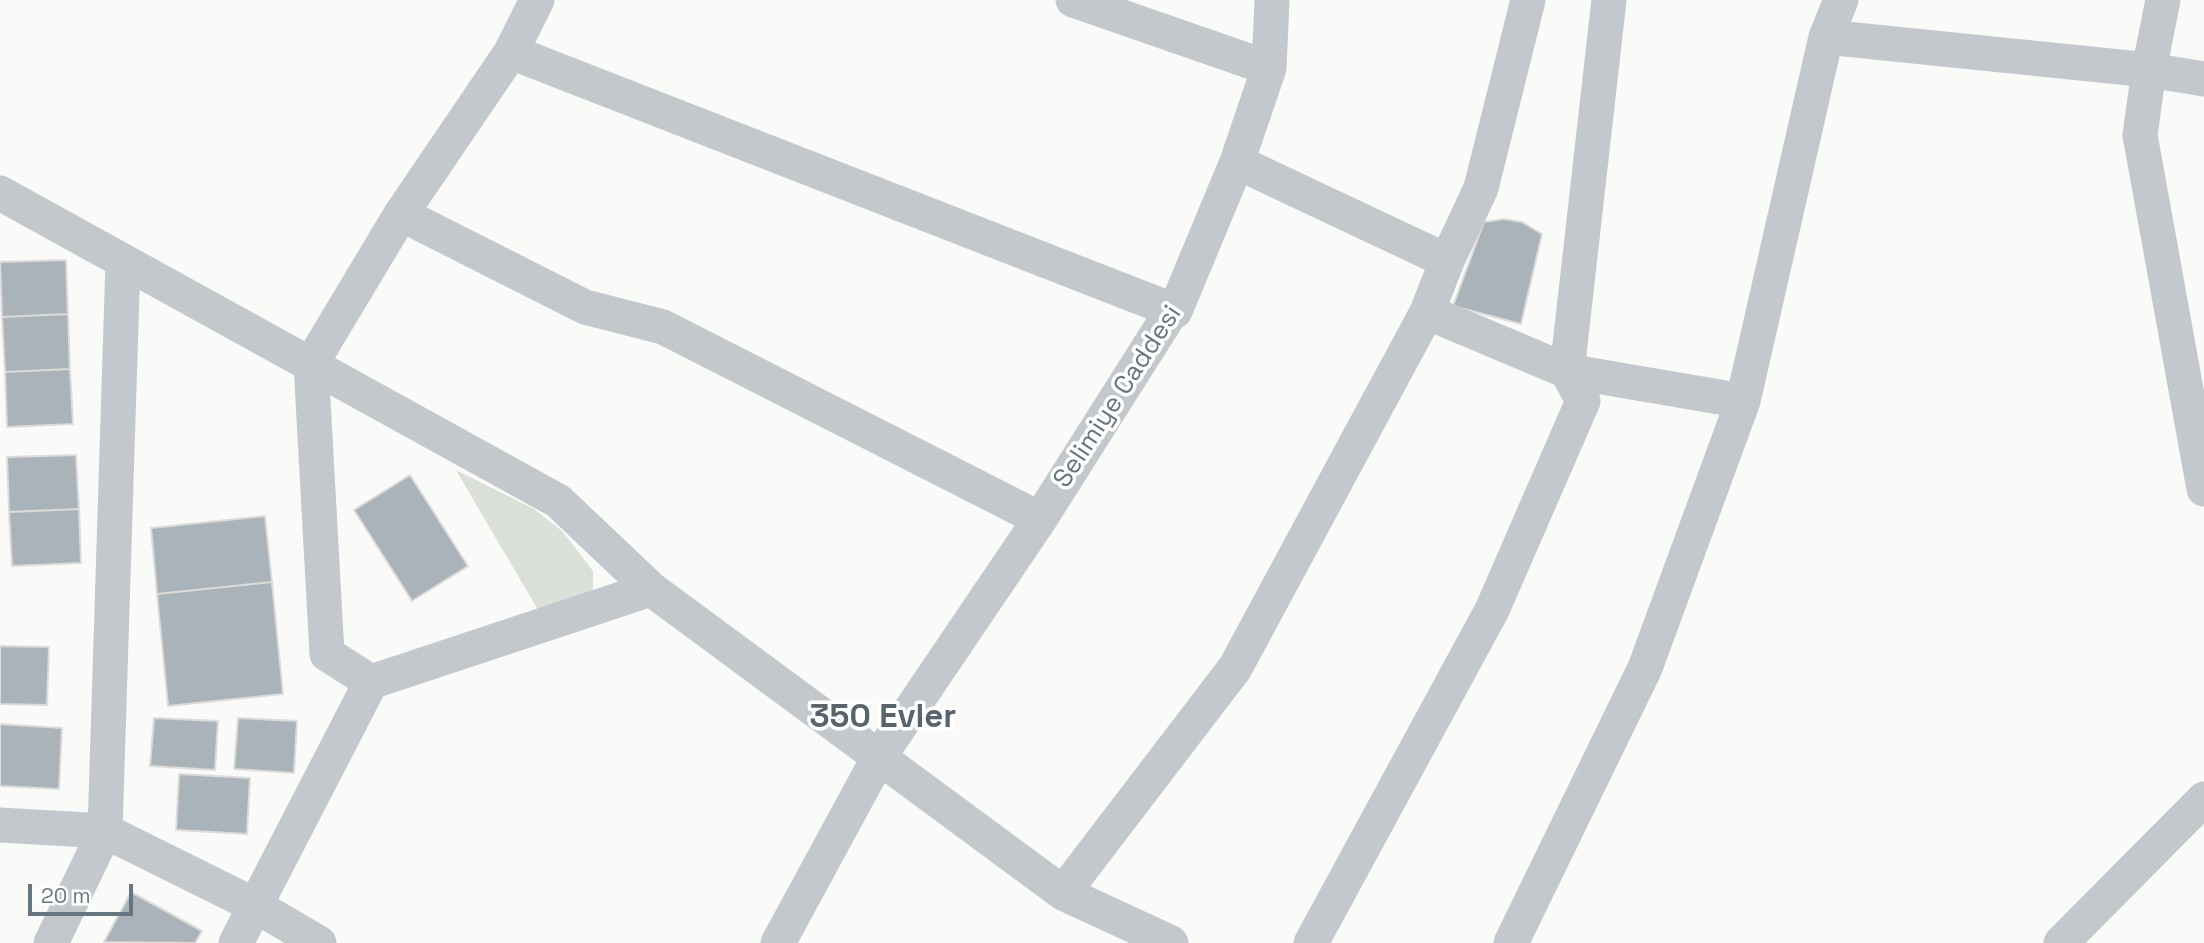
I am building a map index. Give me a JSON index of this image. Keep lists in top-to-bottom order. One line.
{"streets":{"street":["Selimiye Caddesi"]},"districts":["350 Evler"],"scale_bar":"20 m"}
